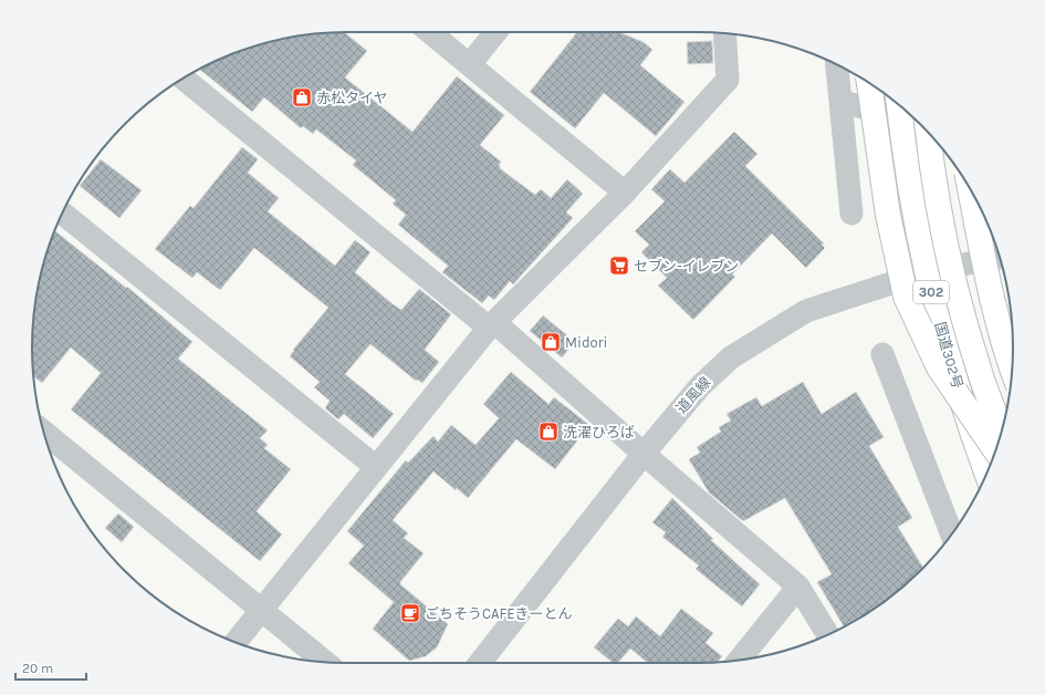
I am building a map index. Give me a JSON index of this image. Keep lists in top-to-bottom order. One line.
{"streets":{"highway":["302","国道302号"],"street":["道風線"]},"crossings":[["国道302号","道風線"]],"places":{"shop":["赤松タイヤ","Midori","洗濯ひろば"],"supermarket":["セブン-イレブン"],"cafe":["ごちそうCAFEきーとん"]},"scale_bar":"20 m"}
